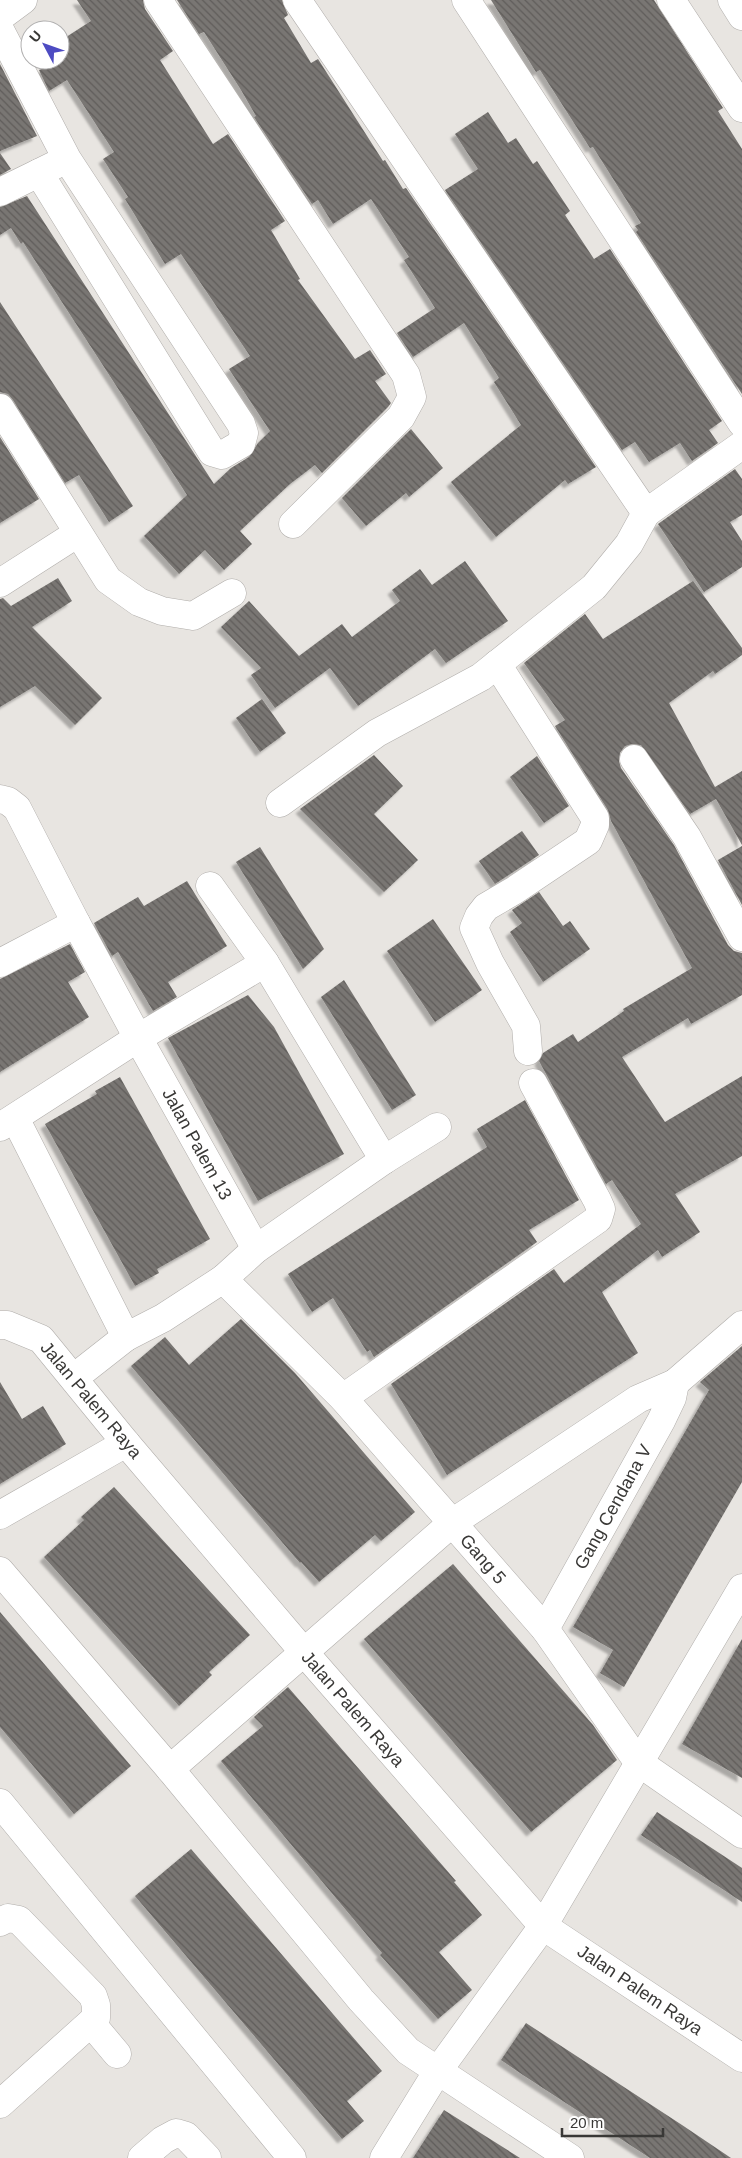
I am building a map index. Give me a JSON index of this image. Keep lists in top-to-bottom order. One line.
{"streets":{"street":["Jalan Palem 13","Jalan Palem Raya","Gang Cendana V","Gang 5"]},"crossings":[["Gang Cendana V","Gang 5"]],"scale_bar":"20 m","north":"top left"}
